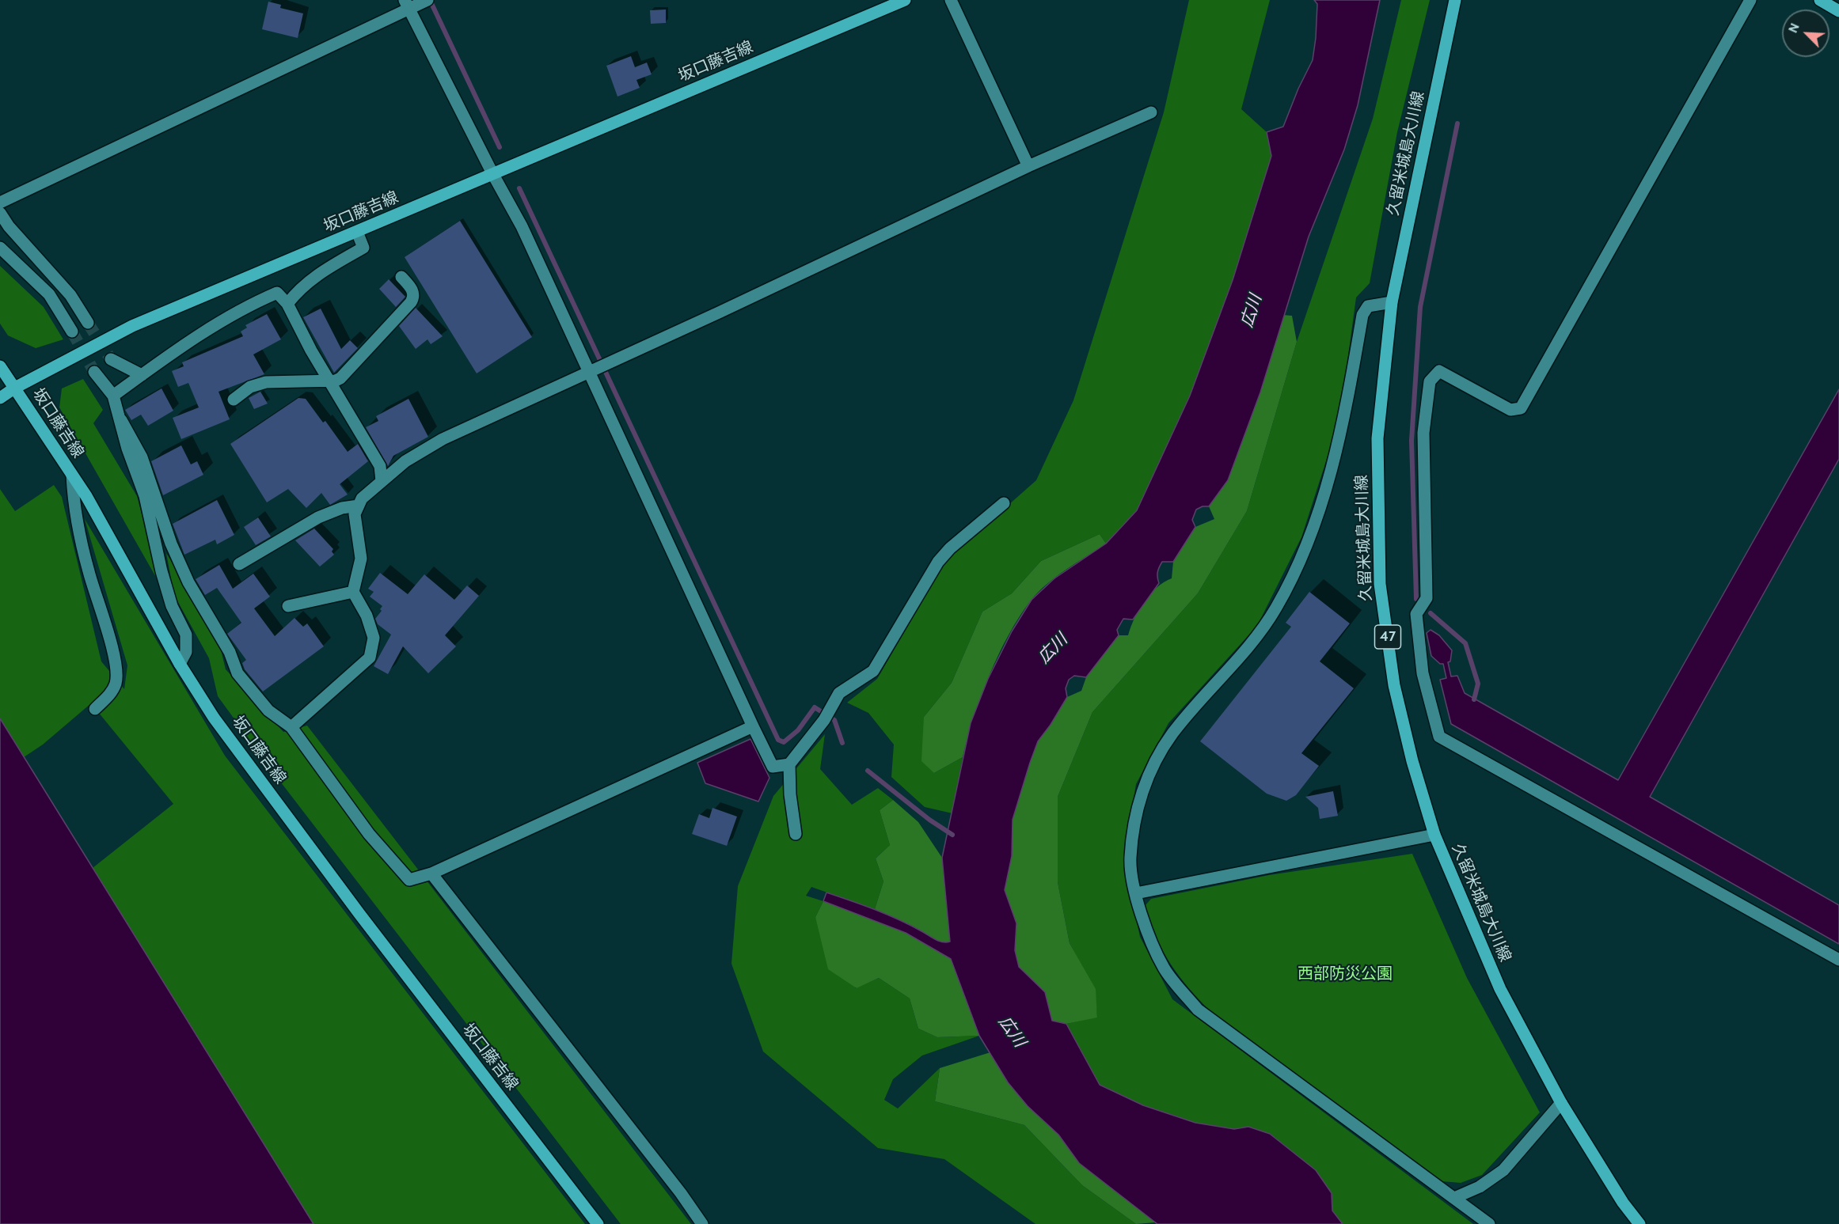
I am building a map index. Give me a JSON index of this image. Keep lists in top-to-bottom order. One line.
{"streets":{"main road":["坂口藤吉線","久留米城島大川線","47"]},"water":["広川"],"parks":["西部防災公園"],"north":"top left"}
